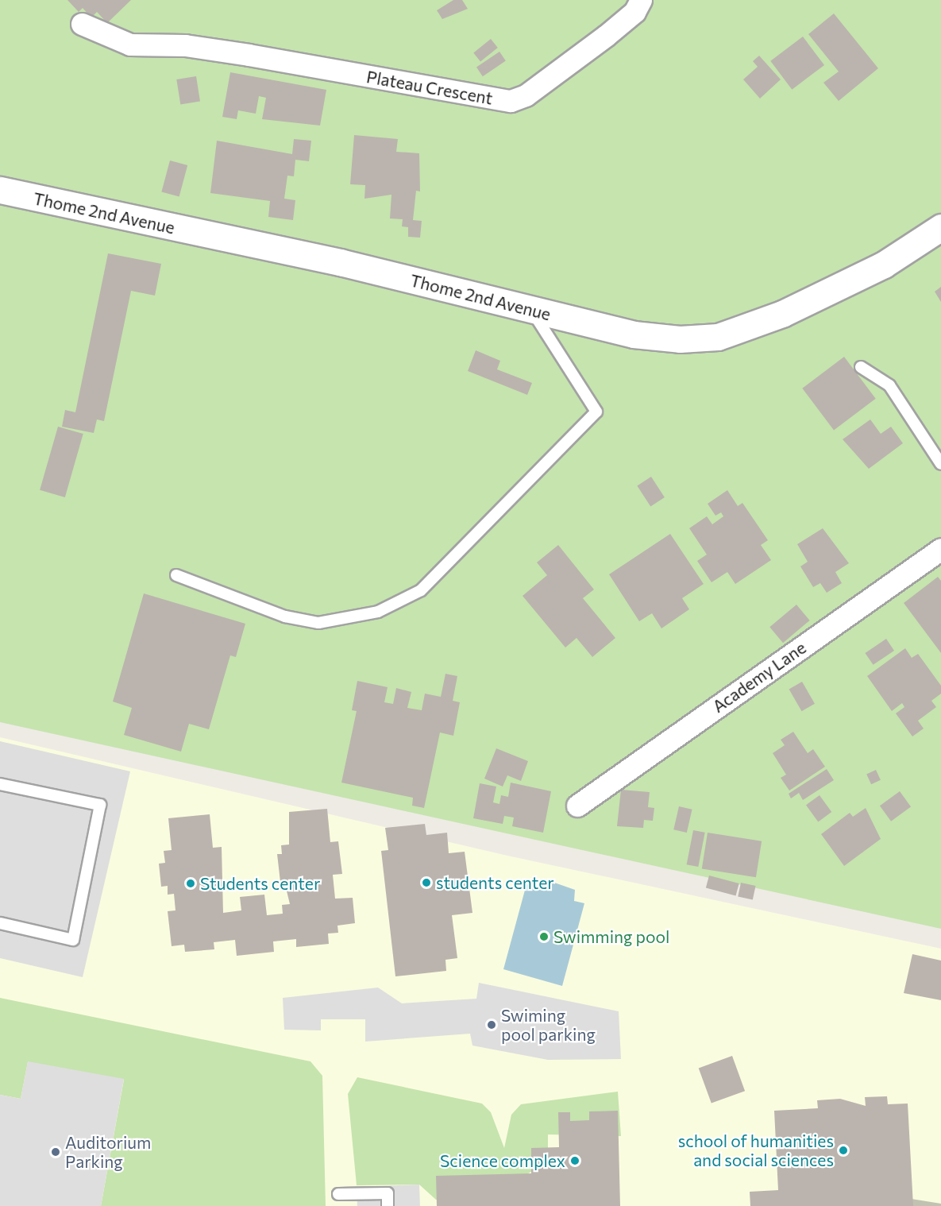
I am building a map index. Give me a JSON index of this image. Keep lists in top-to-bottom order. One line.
{"streets":{"street":["Plateau Crescent","Thome 2nd Avenue","Academy Lane"]},"places":["students center","Students center","Swimming pool","Swiming pool parking","school of humanities and social sciences","Auditorium Parking","Science complex"]}
